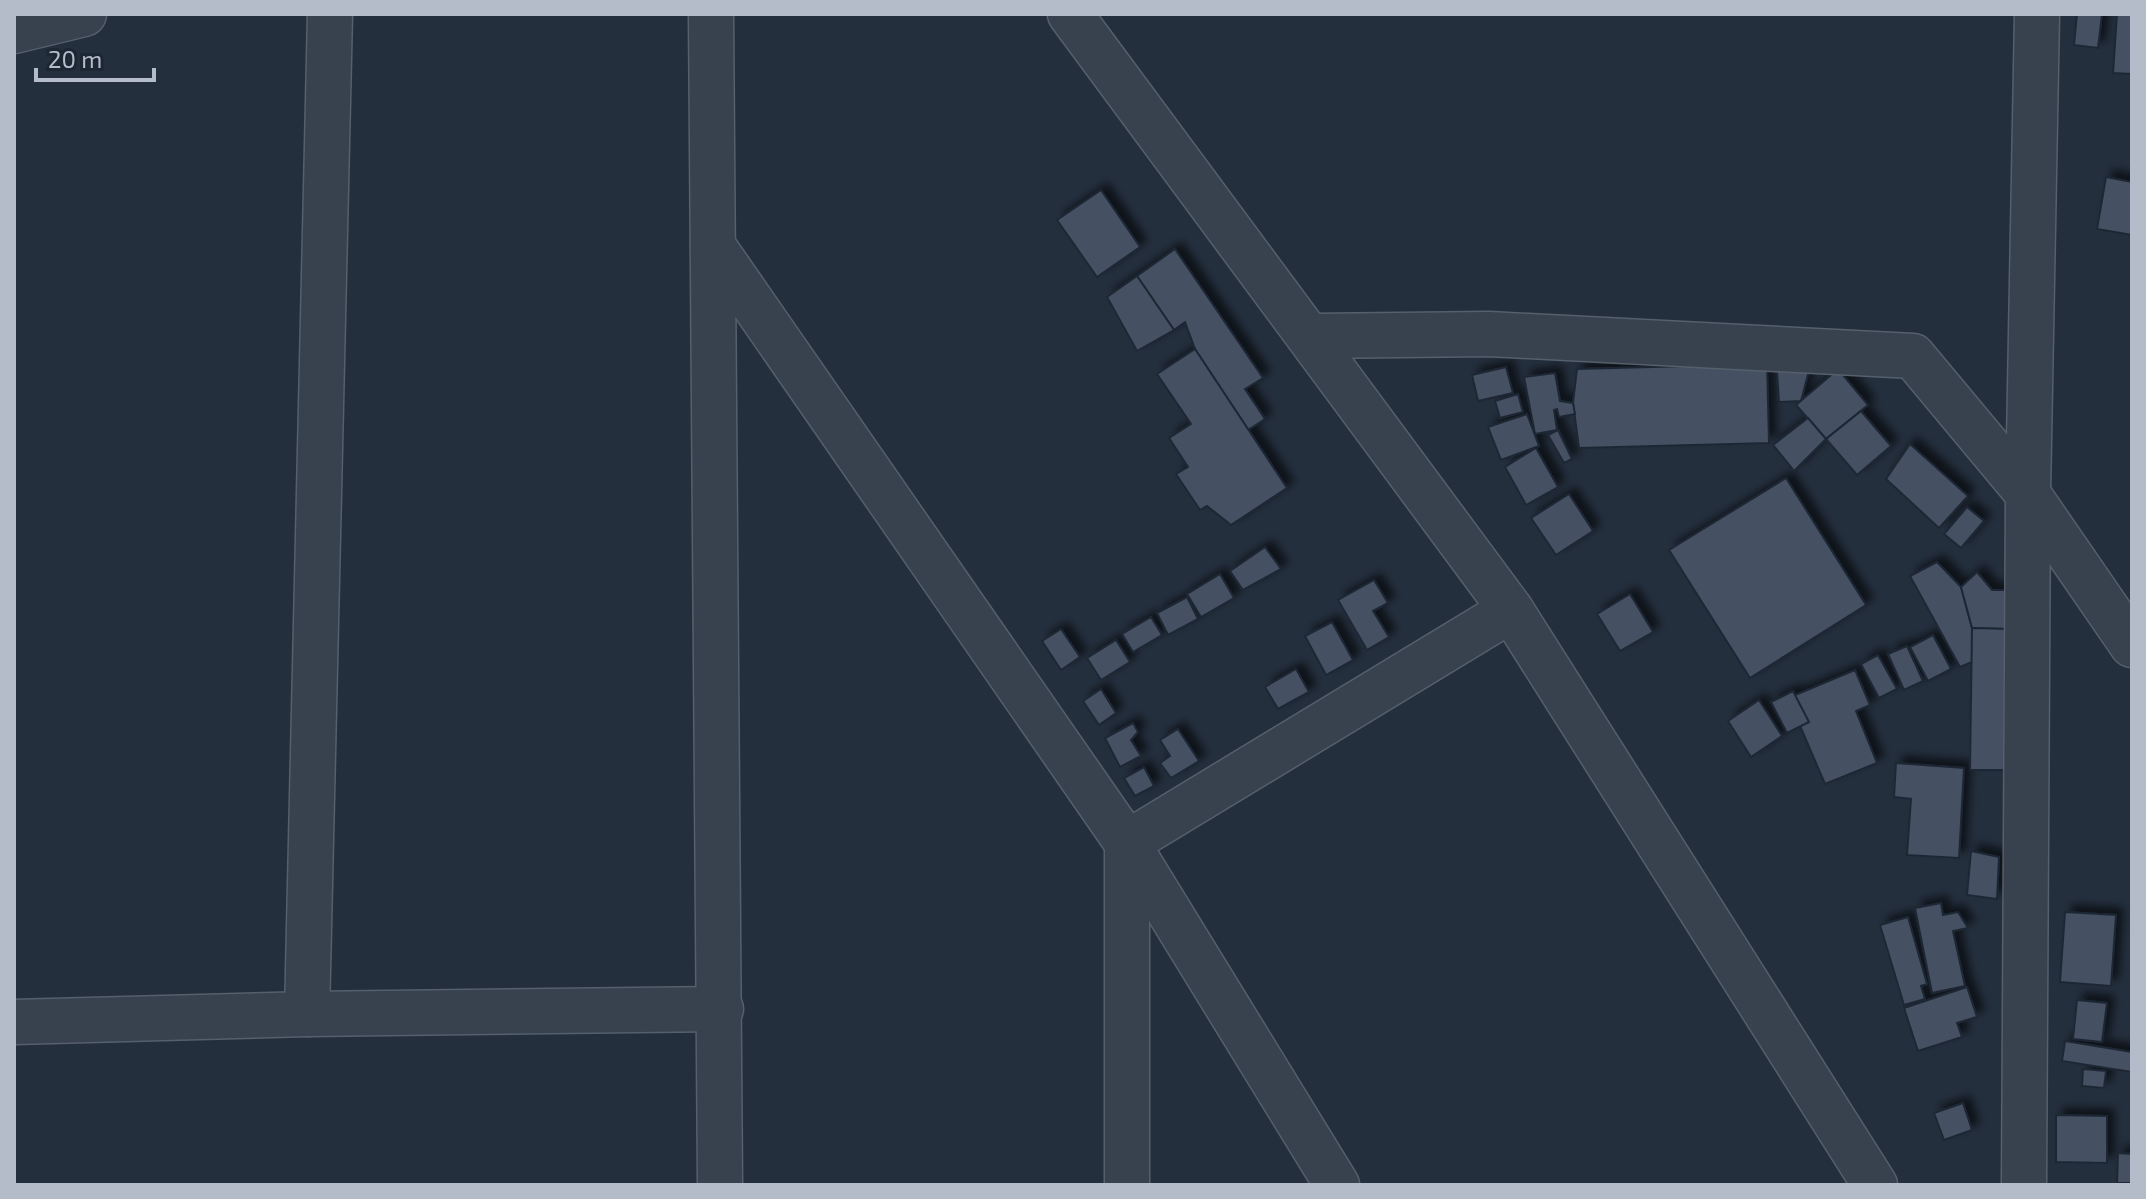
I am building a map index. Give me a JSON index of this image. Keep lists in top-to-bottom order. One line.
{"scale_bar":"20 m"}
